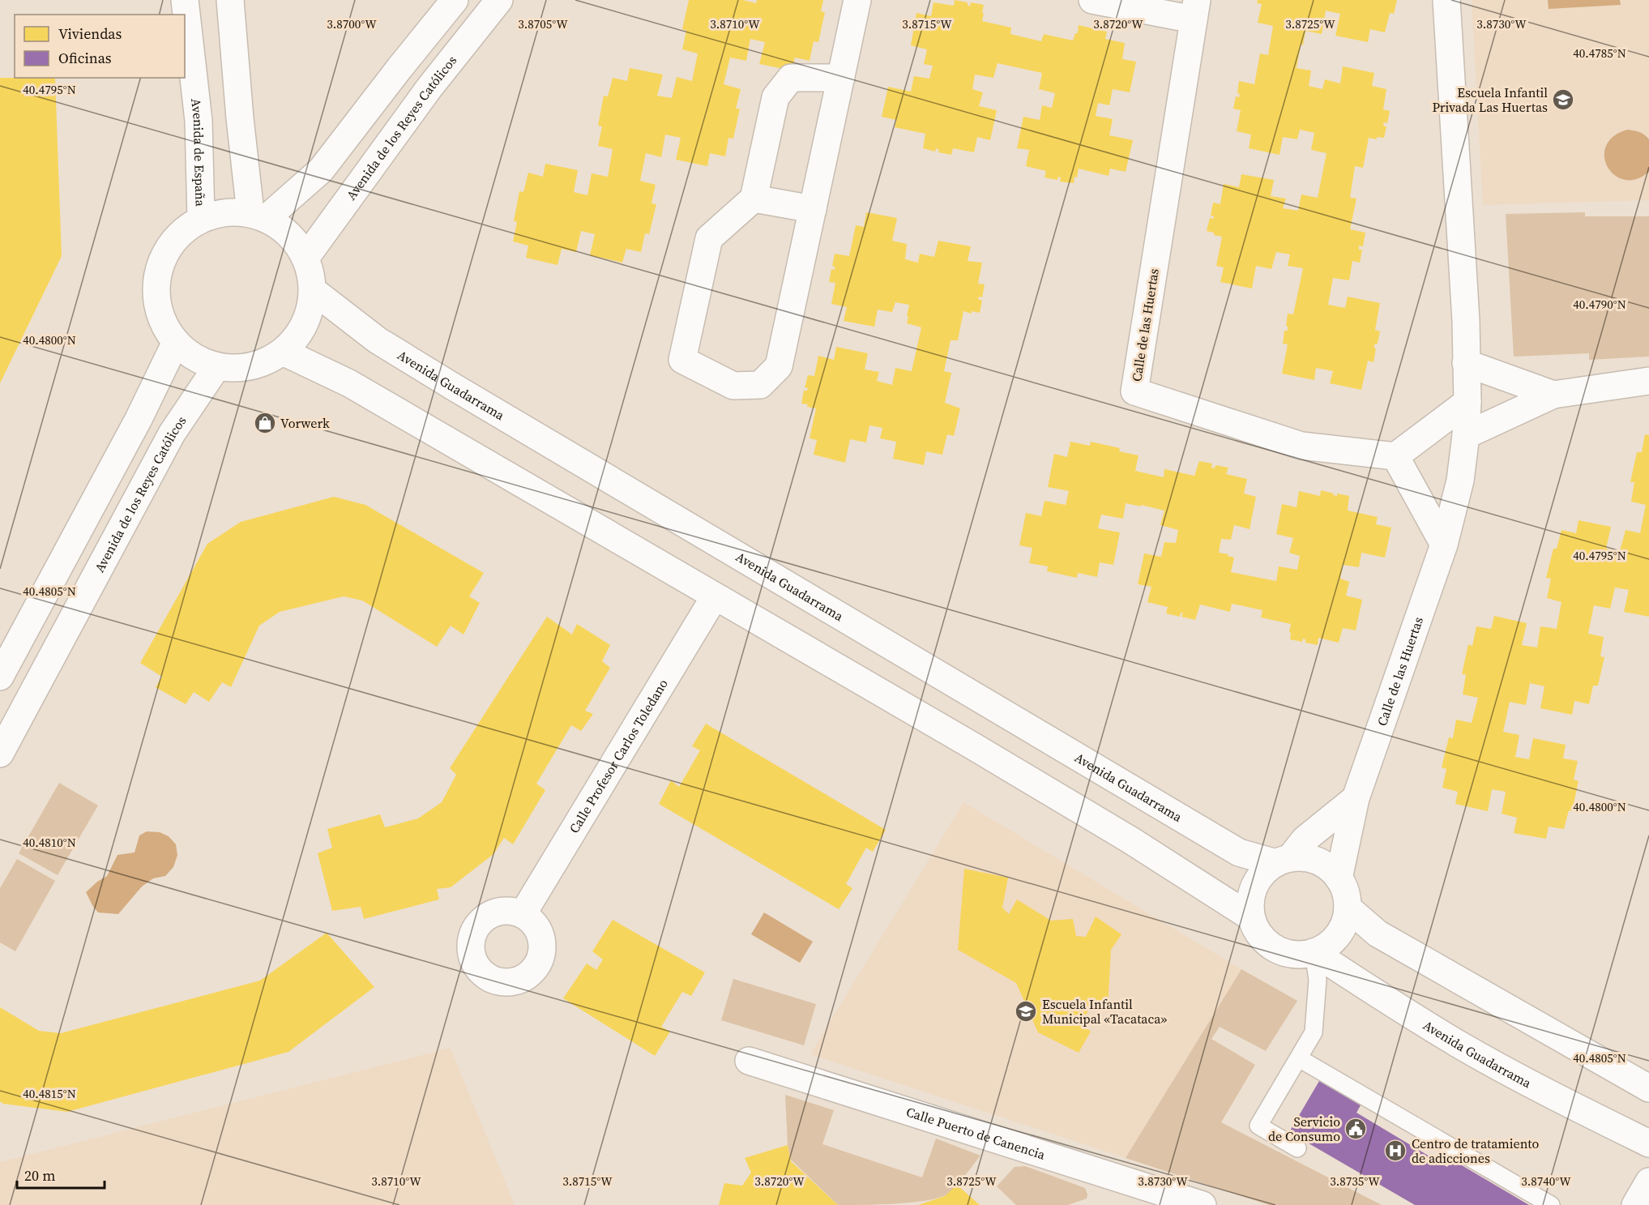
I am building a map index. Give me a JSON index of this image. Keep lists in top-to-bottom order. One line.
{"streets":{"street":["Avenida de los Reyes Católicos","Avenida de España","Calle de las Huertas","Avenida Guadarrama","Calle Profesor Carlos Toledano","Calle Puerto de Canencia"]},"crossings":[["Avenida de los Reyes Católicos","Avenida de España"],["Avenida de los Reyes Católicos","Avenida Guadarrama"],["Avenida de España","Avenida Guadarrama"],["Calle de las Huertas","Avenida Guadarrama"]],"places":{"school or university":["Escuela Infantil Privada Las Huertas","Escuela Infantil Municipal «Tacataca»"],"shop":["Vorwerk"],"public building":["Servicio de Consumo"],"hospital":["Centro de tratamiento de adicciones"]},"legend":["Viviendas","Oficinas"],"scale_bar":"20 m","coordinates":["3.8700°W","3.8705°W","3.8710°W","3.8715°W","3.8720°W","3.8725°W","3.8730°W","40.4785°N","40.4795°N","40.4790°N","40.4800°N","40.4805°N","40.4810°N","40.4815°N","3.8735°W","3.8740°W"]}
